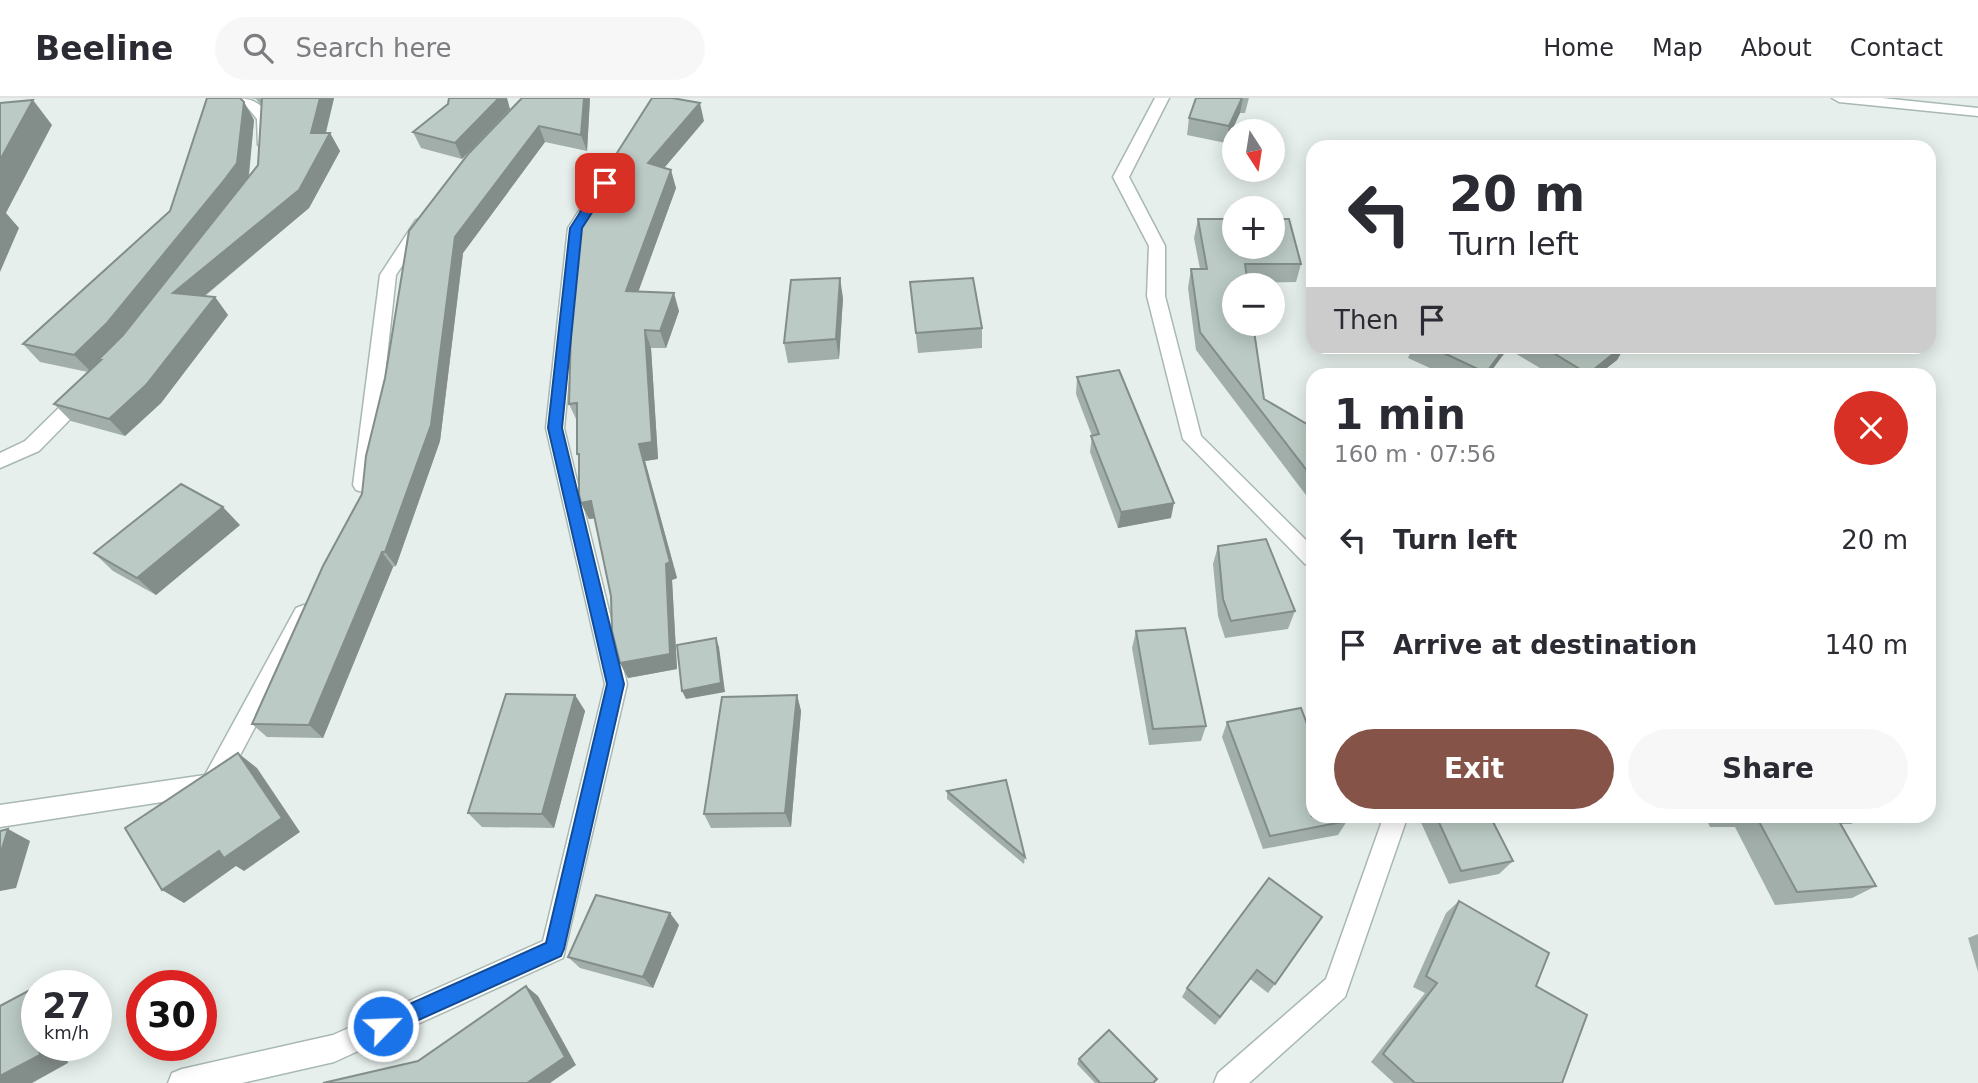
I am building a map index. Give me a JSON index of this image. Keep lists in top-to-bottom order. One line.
{"north":"bottom","page":{"header":"Beeline","search":"Search here","nav":["Home","Map","About","Contact"],"map_buttons":["+","−"],"turn":["20 m","Turn left"],"then":"Then","heading":["1 min","160 m · 07:56"],"list":[{"name":"Turn left","value":"20 m"},{"name":"Arrive at destination","value":"140 m"}],"buttons":["Exit","Share"],"speed":"27 km/h","limit":"30"}}
